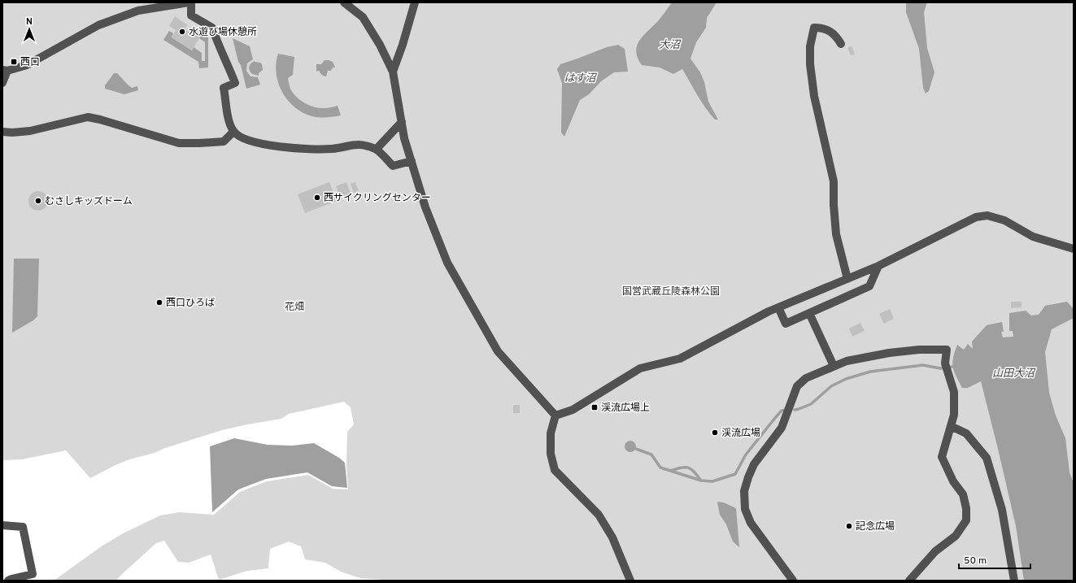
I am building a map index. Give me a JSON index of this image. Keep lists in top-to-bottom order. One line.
{"water":["大沼","はす沼","山田大沼"],"parks":["国営武蔵丘陵森林公園","花畑"],"places":{"other":["水遊び場休憩所","西サイクリングセンター","むさしキッズドーム","西口ひろば","渓流広場","記念広場"],"transit":["西口","渓流広場上"]},"scale_bar":"50 m","north":"top"}
